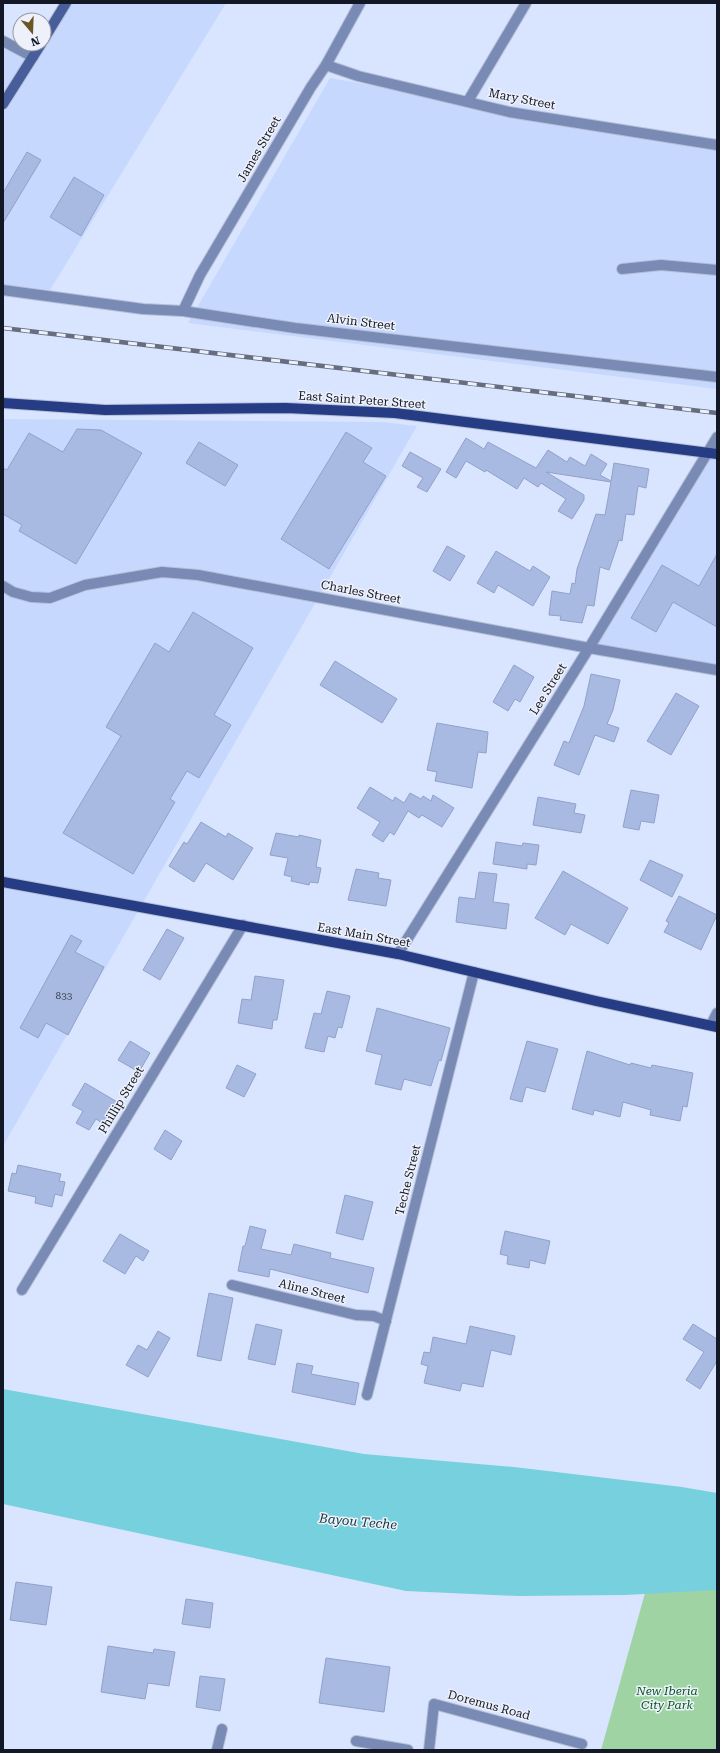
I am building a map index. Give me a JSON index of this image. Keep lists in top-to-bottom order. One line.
{"streets":{"main road":["East Saint Peter Street","East Main Street"],"street":["Mary Street","James Street","Alvin Street","Charles Street","Lee Street","Phillip Street","Teche Street","Aline Street","Doremus Road"]},"crossings":[["Mary Street","James Street"],["James Street","Alvin Street"],["East Saint Peter Street","Lee Street"],["Charles Street","Lee Street"],["Lee Street","East Main Street"],["East Main Street","Phillip Street"],["East Main Street","Teche Street"],["Teche Street","Aline Street"]],"water":["Bayou Teche"],"parks":["New Iberia City Park"],"house_numbers":["833"],"north":"bottom"}
